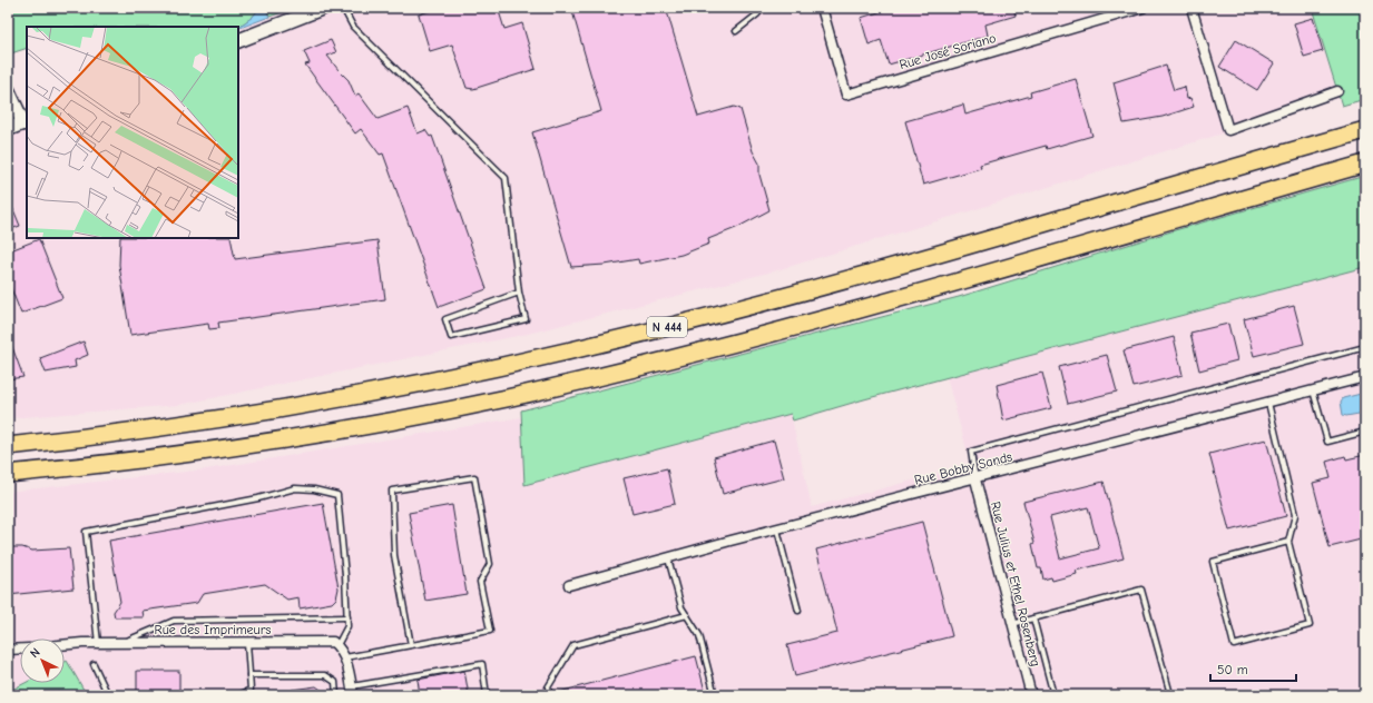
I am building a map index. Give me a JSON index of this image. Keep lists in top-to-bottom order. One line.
{"streets":{"highway":["N 444"],"street":["Rue José Soriano","Rue Bobby Sands","Rue Julius et Ethel Rosenberg","Rue des Imprimeurs"]},"crossings":[["Rue Bobby Sands","Rue Julius et Ethel Rosenberg"]],"scale_bar":"50 m","north":"top left"}
